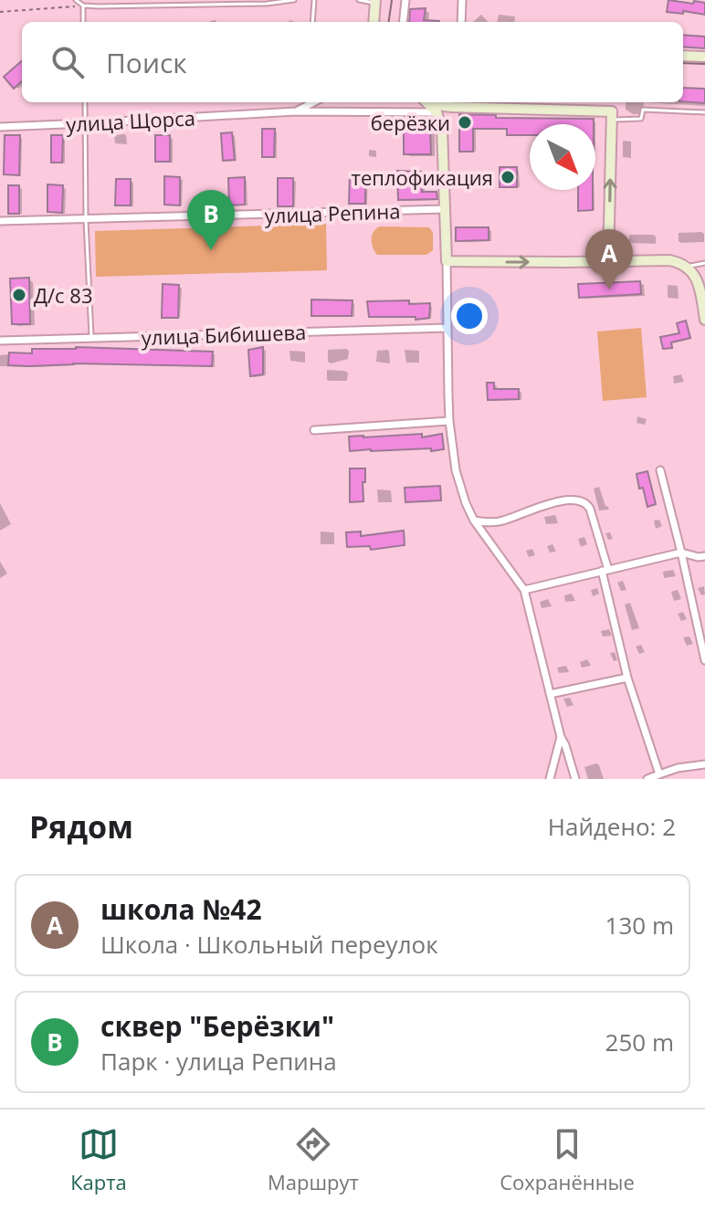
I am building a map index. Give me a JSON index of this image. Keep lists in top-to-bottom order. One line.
{"streets":{"street":["улица Щорса","улица Репина","улица Бибишева"]},"places":["берёзки","теплофикация","Д/с 83"],"north":"bottom right","page":{"search":"Поиск","pins":["B","A"],"heading":["Рядом","Найдено: 2"],"list":[{"mark":"A","name":"школа №42","note":"Школа · Школьный переулок","value":"130 m"},{"mark":"B","name":"сквер \"Берёзки\"","note":"Парк · улица Репина","value":"250 m"}],"nav":["Карта","Маршрут","Сохранённые"]}}
